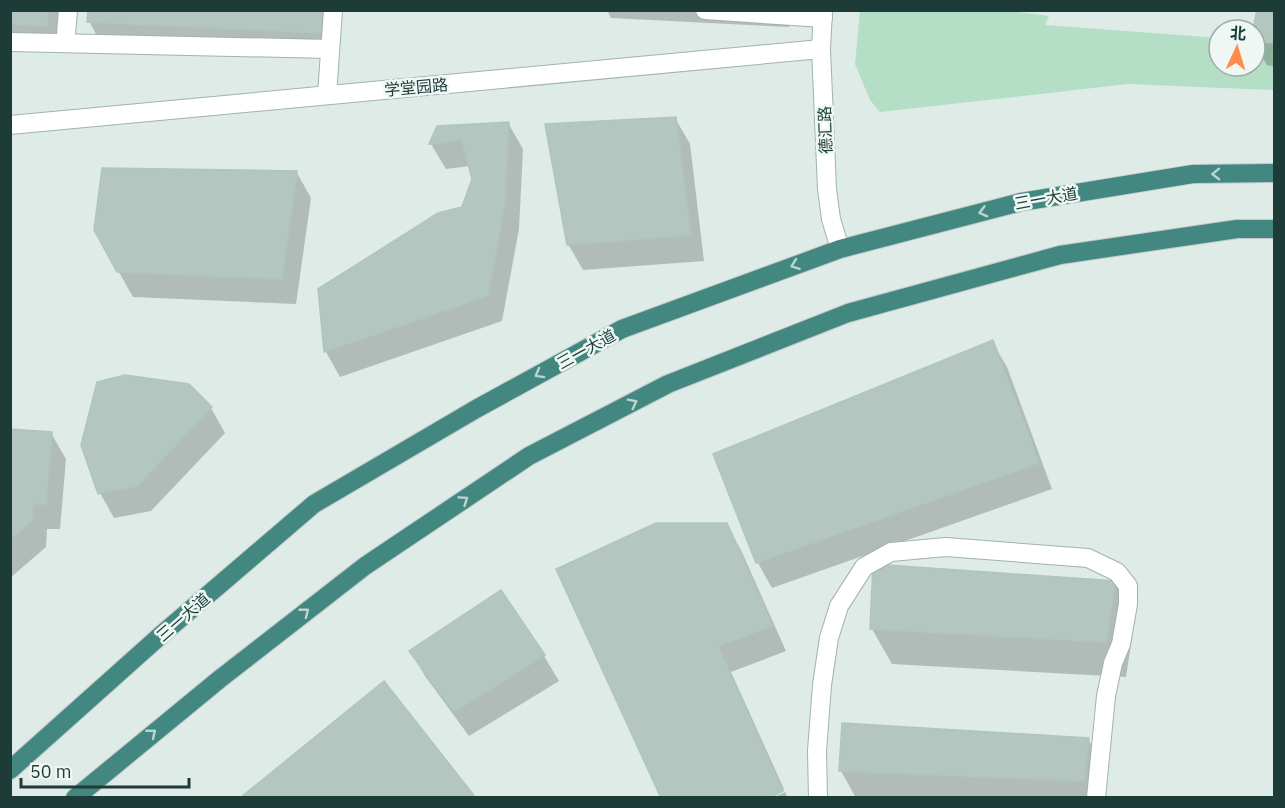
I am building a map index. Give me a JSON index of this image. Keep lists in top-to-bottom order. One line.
{"streets":{"highway":["三一大道"],"street":["学堂园路","德汇路"]},"crossings":[["学堂园路","德汇路"],["德汇路","三一大道"]],"scale_bar":"50 m","north":"top"}
